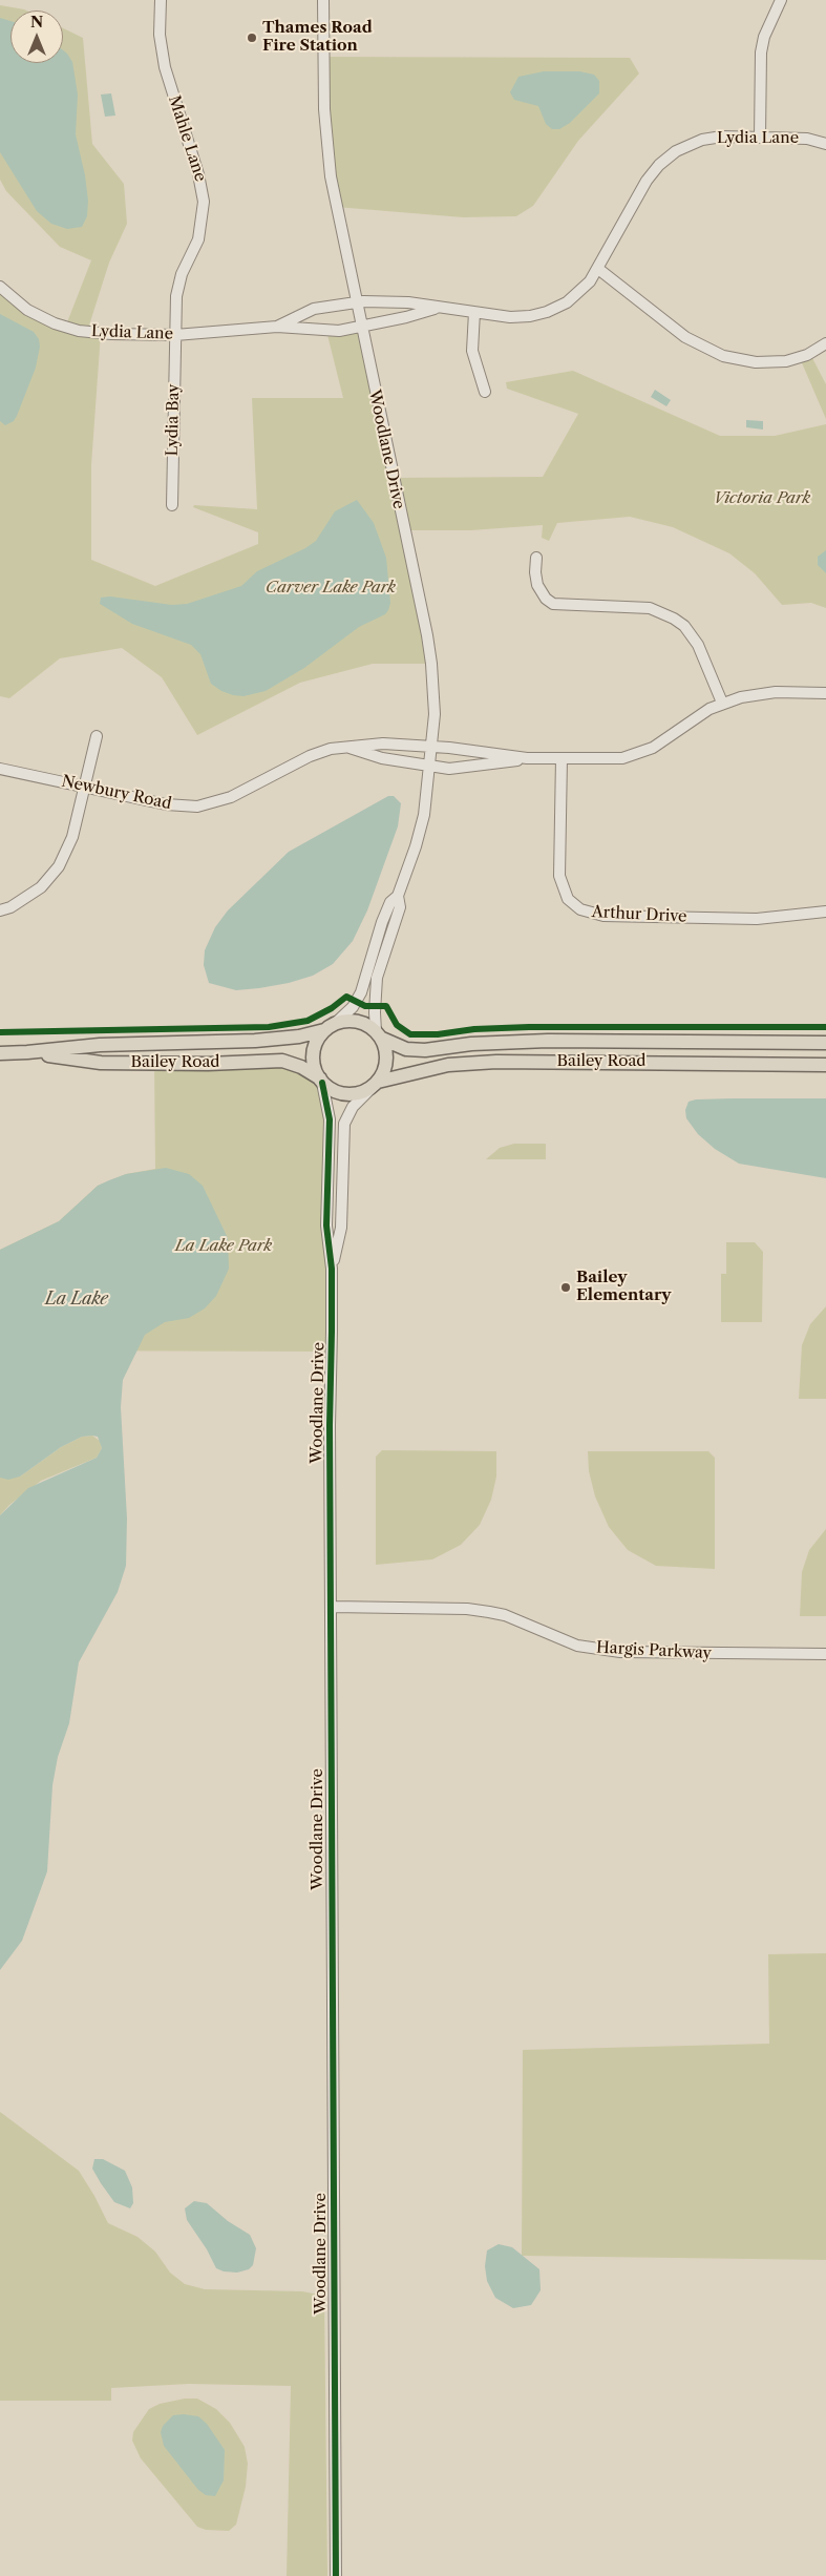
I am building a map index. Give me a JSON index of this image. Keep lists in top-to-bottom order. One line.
{"streets":{"main road":["Bailey Road"],"street":["Mahle Lane","Lydia Lane","Lydia Bay","Woodlane Drive","Newbury Road","Arthur Drive","Hargis Parkway"]},"crossings":[["Mahle Lane","Lydia Lane"],["Mahle Lane","Lydia Bay"],["Lydia Lane","Lydia Bay"],["Lydia Lane","Woodlane Drive"],["Woodlane Drive","Newbury Road"],["Woodlane Drive","Bailey Road"],["Woodlane Drive","Hargis Parkway"],["Newbury Road","Arthur Drive"]],"water":["La Lake"],"parks":["Victoria Park","Carver Lake Park","La Lake Park"],"places":["Thames Road Fire Station","Bailey Elementary"],"north":"top"}
